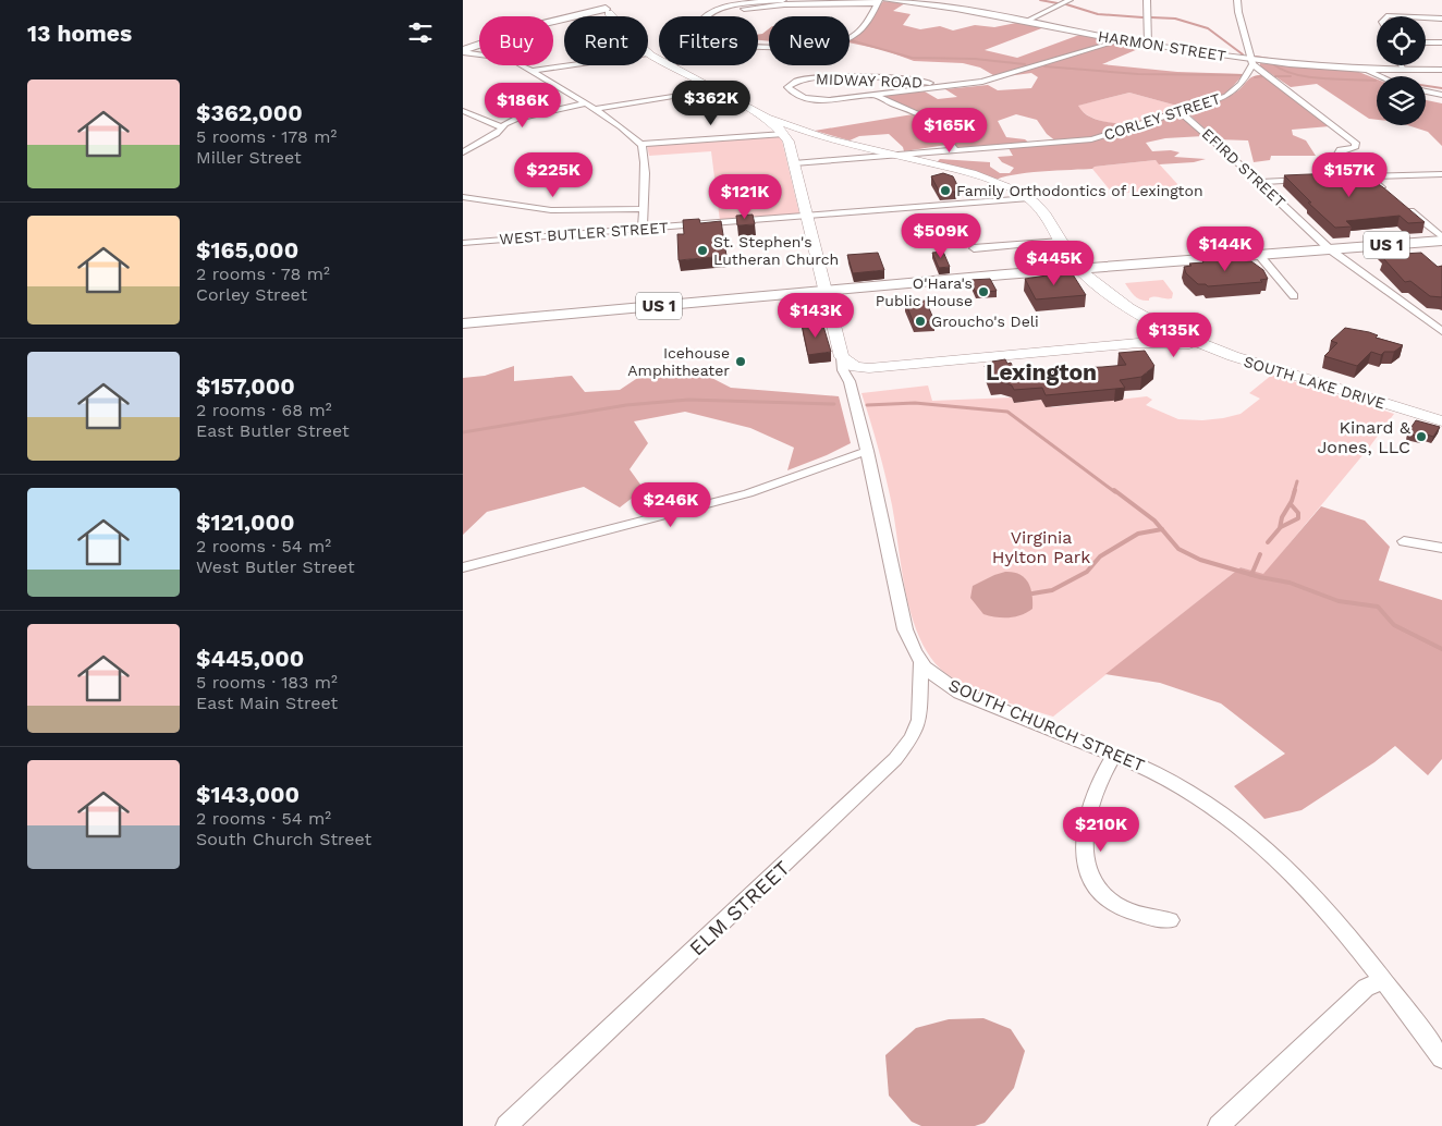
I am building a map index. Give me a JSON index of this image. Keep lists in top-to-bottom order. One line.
{"streets":{"main road":["US 1","SOUTH LAKE DRIVE","SOUTH CHURCH STREET"],"street":["HARMON STREET","MIDWAY ROAD","CORLEY STREET","EFIRD STREET","WEST BUTLER STREET","ELM STREET"]},"crossings":[["HARMON STREET","CORLEY STREET"],["CORLEY STREET","EFIRD STREET"],["CORLEY STREET","SOUTH LAKE DRIVE"],["CORLEY STREET","SOUTH CHURCH STREET"],["EFIRD STREET","US 1"],["WEST BUTLER STREET","SOUTH LAKE DRIVE"],["WEST BUTLER STREET","SOUTH CHURCH STREET"],["US 1","SOUTH LAKE DRIVE"],["US 1","SOUTH CHURCH STREET"],["SOUTH CHURCH STREET","ELM STREET"]],"districts":["Lexington"],"parks":["Virginia Hylton Park"],"places":["Family Orthodontics of Lexington","St. Stephen's Lutheran Church","O'Hara's Public House","Groucho's Deli","Icehouse Amphitheater","Kinard & Jones, LLC"],"page":{"heading":"13 homes","chip":["Buy","Rent","Filters","New"],"list":[{"name":"$362,000","note":"5 rooms · 178 m² · Miller Street"},{"name":"$165,000","note":"2 rooms · 78 m² · Corley Street"},{"name":"$157,000","note":"2 rooms · 68 m² · East Butler Street"},{"name":"$121,000","note":"2 rooms · 54 m² · West Butler Street"},{"name":"$445,000","note":"5 rooms · 183 m² · East Main Street"},{"name":"$143,000","note":"2 rooms · 54 m² · South Church Street"}],"price":["$362K","$186K","$165K","$225K","$157K","$121K","$509K","$144K","$445K","$143K","$135K","$246K","$210K"]}}
